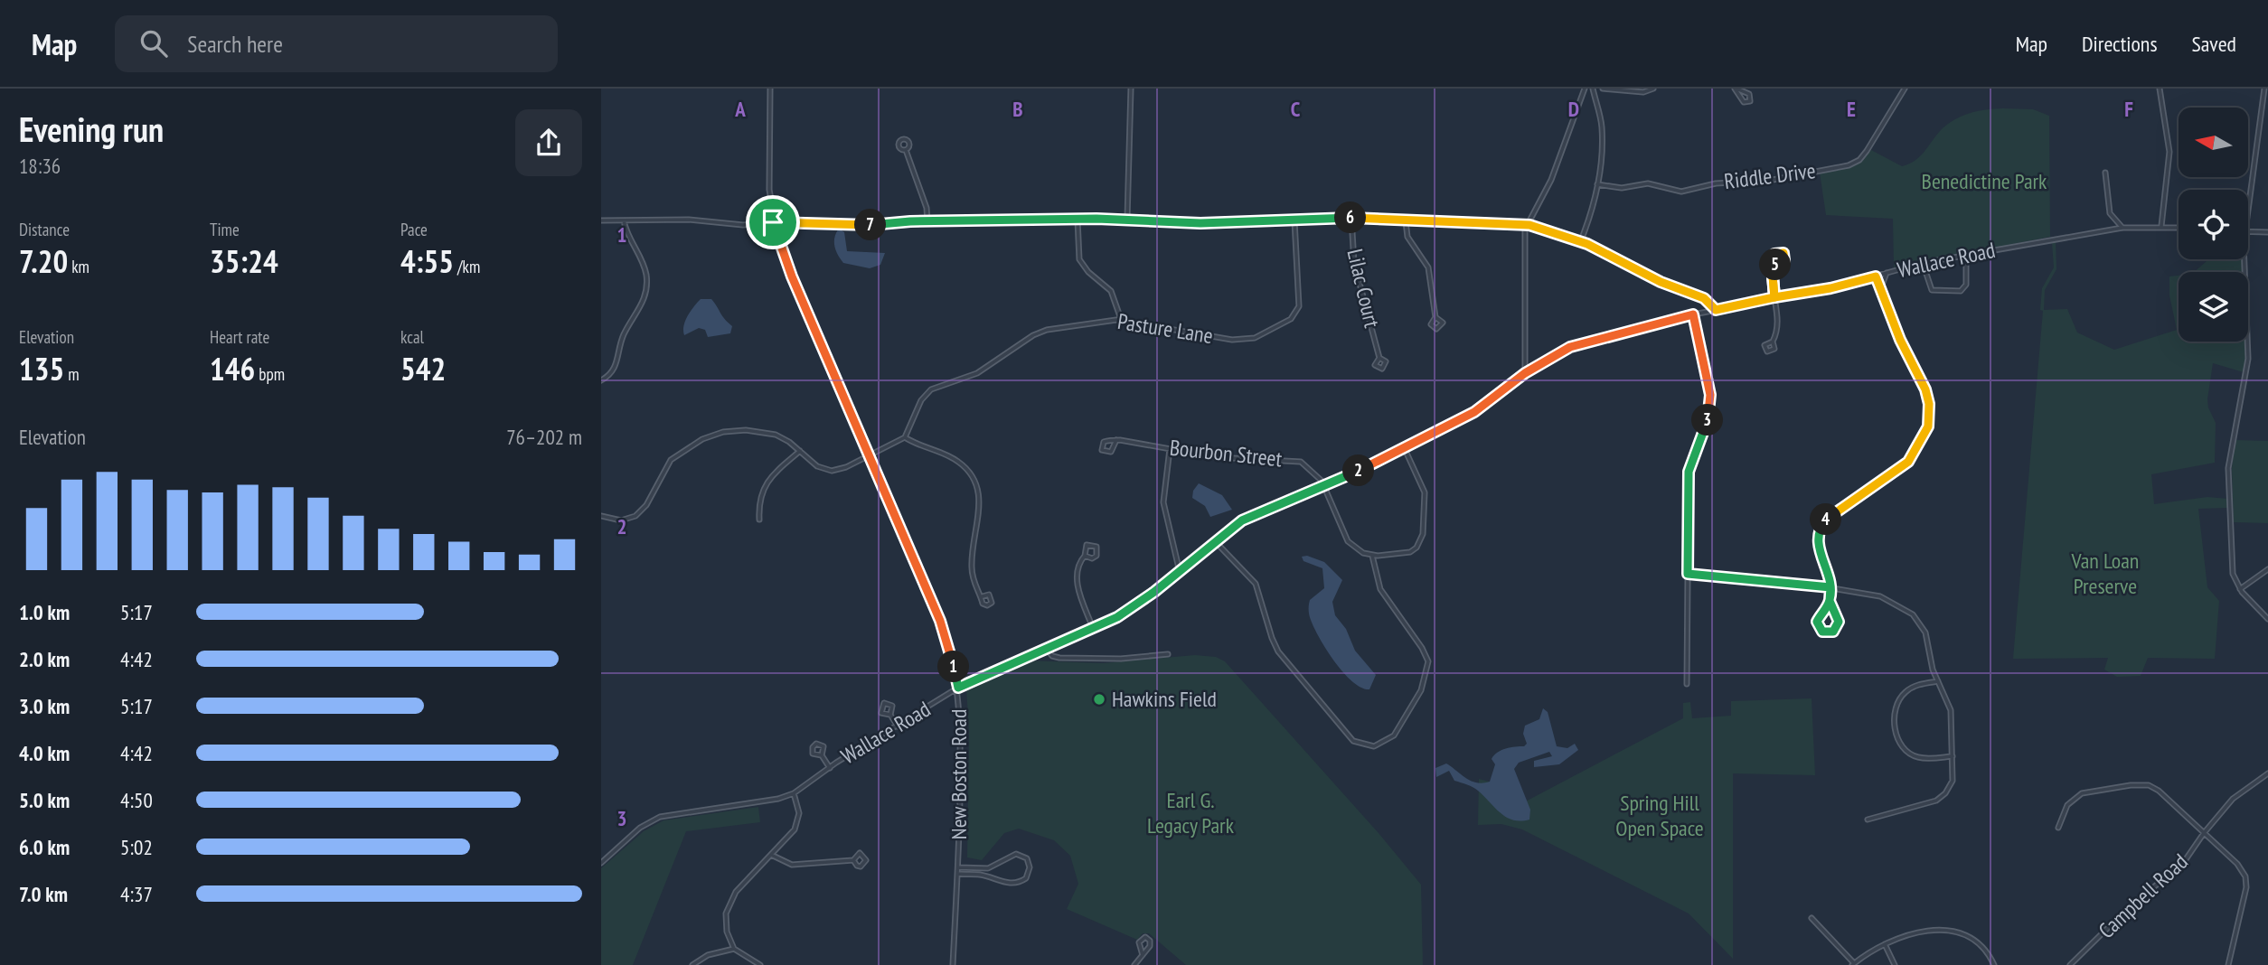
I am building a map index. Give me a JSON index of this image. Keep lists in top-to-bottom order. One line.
{"streets":{"street":["Riddle Drive","Wallace Road","Lilac Court","Pasture Lane","Bourbon Street","New Boston Road","Campbell Road"]},"crossings":[["Wallace Road","Bourbon Street"],["Wallace Road","New Boston Road"]],"parks":["Benedictine Park","Van Loan Preserve","Earl G. Legacy Park","Spring Hill Open Space"],"places":["Hawkins Field"],"north":"left","page":{"header":"Map","search":"Search here","nav":["Map","Directions","Saved"],"heading":["Evening run","18:36"],"stats":[["Distance","7.20 km"],["Time","35:24"],["Pace","4:55 /km"],["Elevation","135 m"],["Heart rate","146 bpm"],["kcal","542"]],"pins":["6","7","5","3","2","4","1"],"chart":["Elevation","76–202 m"],"list":[{"name":"1.0 km","note":"5:17"},{"name":"2.0 km","note":"4:42"},{"name":"3.0 km","note":"5:17"},{"name":"4.0 km","note":"4:42"},{"name":"5.0 km","note":"4:50"},{"name":"6.0 km","note":"5:02"},{"name":"7.0 km","note":"4:37"}]},"grid":{"columns":["A","B","C","D","E","F"],"rows":["1","2","3"]}}
